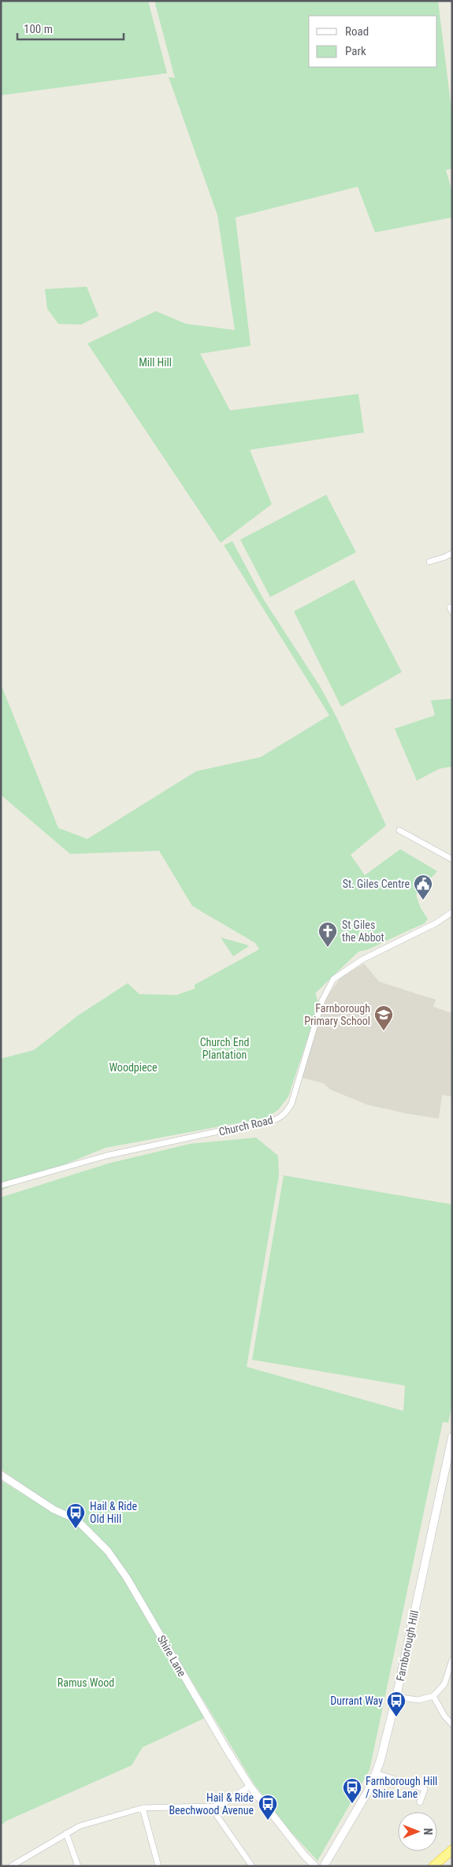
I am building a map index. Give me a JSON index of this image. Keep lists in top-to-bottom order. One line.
{"streets":{"main road":["Farnborough Hill"],"street":["Church Road","Shire Lane"]},"parks":["Mill Hill","Church End Plantation","Woodpiece","Ramus Wood"],"places":{"public building":["St. Giles Centre"],"church":["St Giles the Abbot"],"school or university":["Farnborough Primary School"],"bus stop":["Hail & Ride Old Hill","Durrant Way","Farnborough Hill / Shire Lane","Hail & Ride Beechwood Avenue"]},"legend":["Road","Park"],"scale_bar":"100 m","north":"right"}
